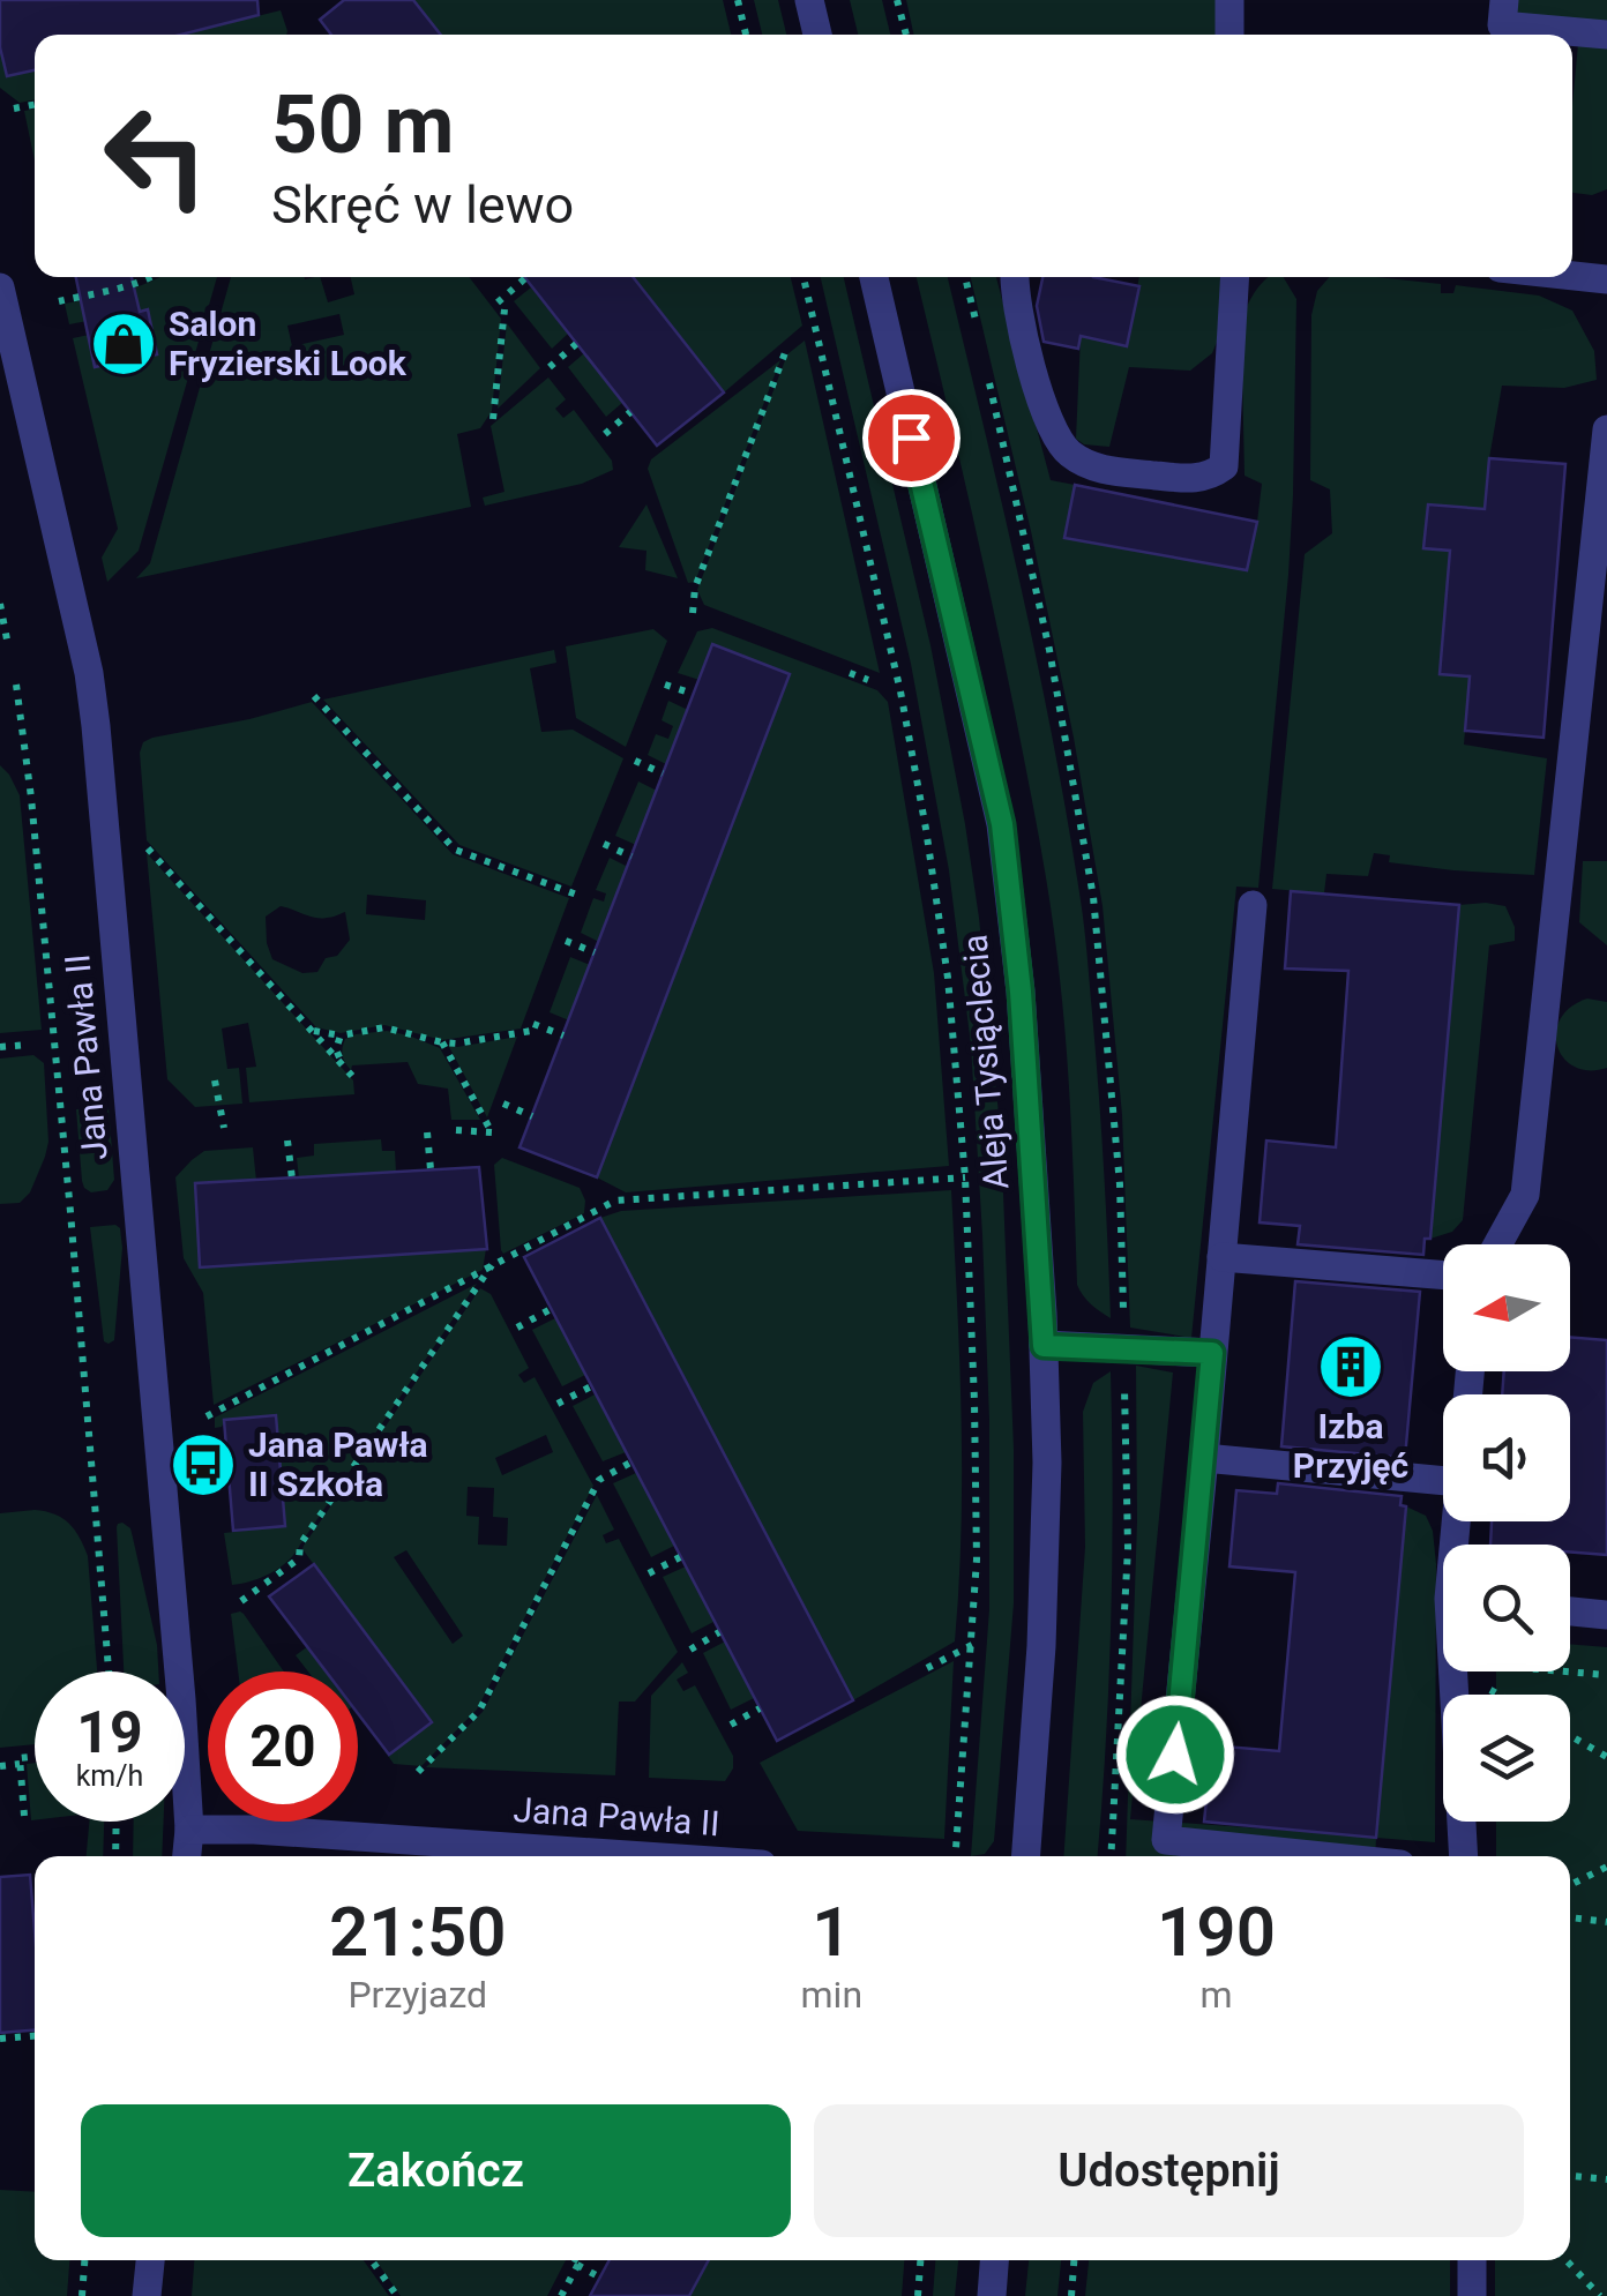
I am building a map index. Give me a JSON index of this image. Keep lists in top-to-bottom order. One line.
{"streets":{"street":["Jana Pawła II","Aleja Tysiąclecia"]},"places":{"shop":["Salon Fryzierski Look"],"building":["Izba Przyjęć"],"bus stop":["Jana Pawła II Szkoła"]},"north":"left","page":{"turn":["50 m","Skręć w lewo"],"speed":"19 km/h","limit":"20","eta":["21:50","Przyjazd","1","min","190","m"],"buttons":["Zakończ","Udostępnij"]}}
